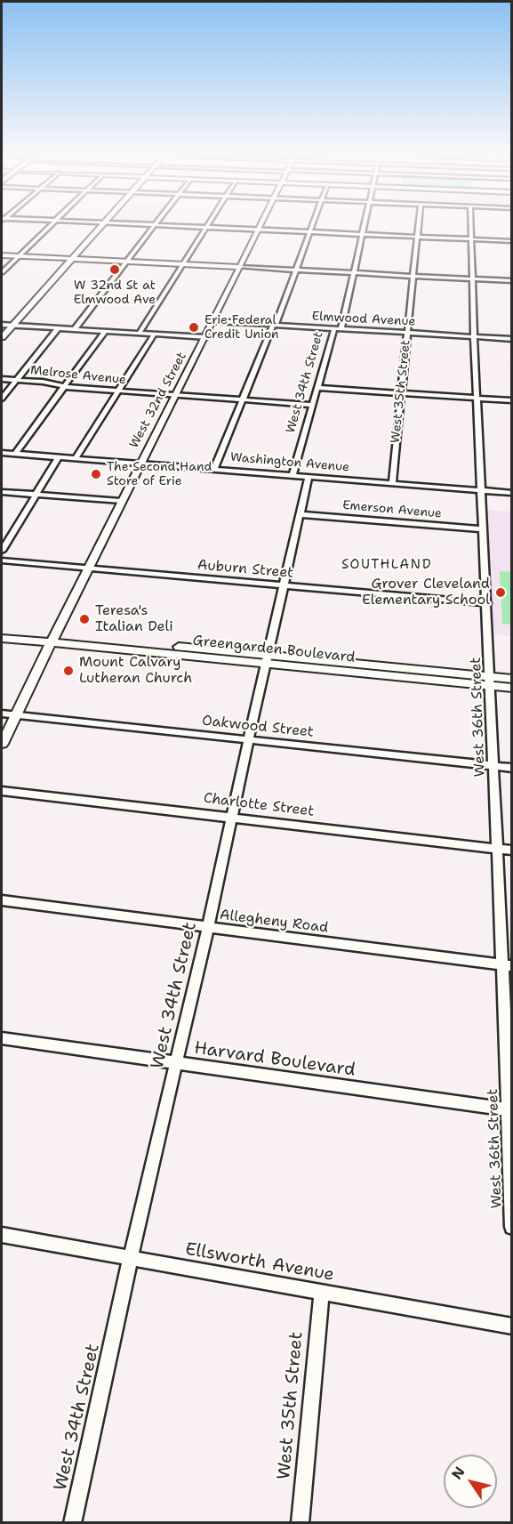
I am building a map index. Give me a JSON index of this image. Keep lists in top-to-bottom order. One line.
{"streets":{"street":["Elmwood Avenue","Melrose Avenue","West 34th Street","West 35th Street","West 32nd Street","Washington Avenue","Emerson Avenue","Auburn Street","Greengarden Boulevard","West 36th Street","Oakwood Street","Charlotte Street","Allegheny Road","Harvard Boulevard","Ellsworth Avenue"]},"crossings":[["Elmwood Avenue","West 34th Street"],["Elmwood Avenue","West 35th Street"],["Elmwood Avenue","West 32nd Street"],["Elmwood Avenue","West 36th Street"],["Melrose Avenue","West 34th Street"],["Melrose Avenue","West 32nd Street"],["West 34th Street","Washington Avenue"],["West 34th Street","Emerson Avenue"],["West 34th Street","Auburn Street"],["West 34th Street","Greengarden Boulevard"],["West 34th Street","Oakwood Street"],["West 34th Street","Charlotte Street"],["West 34th Street","Allegheny Road"],["West 34th Street","Harvard Boulevard"],["West 34th Street","Ellsworth Avenue"],["West 35th Street","Washington Avenue"],["West 35th Street","Ellsworth Avenue"],["West 32nd Street","Washington Avenue"],["West 32nd Street","Auburn Street"],["West 32nd Street","Greengarden Boulevard"],["West 32nd Street","Oakwood Street"],["Washington Avenue","West 36th Street"],["Emerson Avenue","West 36th Street"],["Auburn Street","West 36th Street"],["Greengarden Boulevard","West 36th Street"],["West 36th Street","Oakwood Street"],["West 36th Street","Charlotte Street"],["West 36th Street","Allegheny Road"],["West 36th Street","Harvard Boulevard"]],"districts":["SOUTHLAND"],"places":["W 32nd St at Elmwood Ave","Erie Federal Credit Union","The Second Hand Store of Erie","Grover Cleveland Elementary School","Teresa's Italian Deli","Mount Calvary Lutheran Church"],"north":"top left"}
